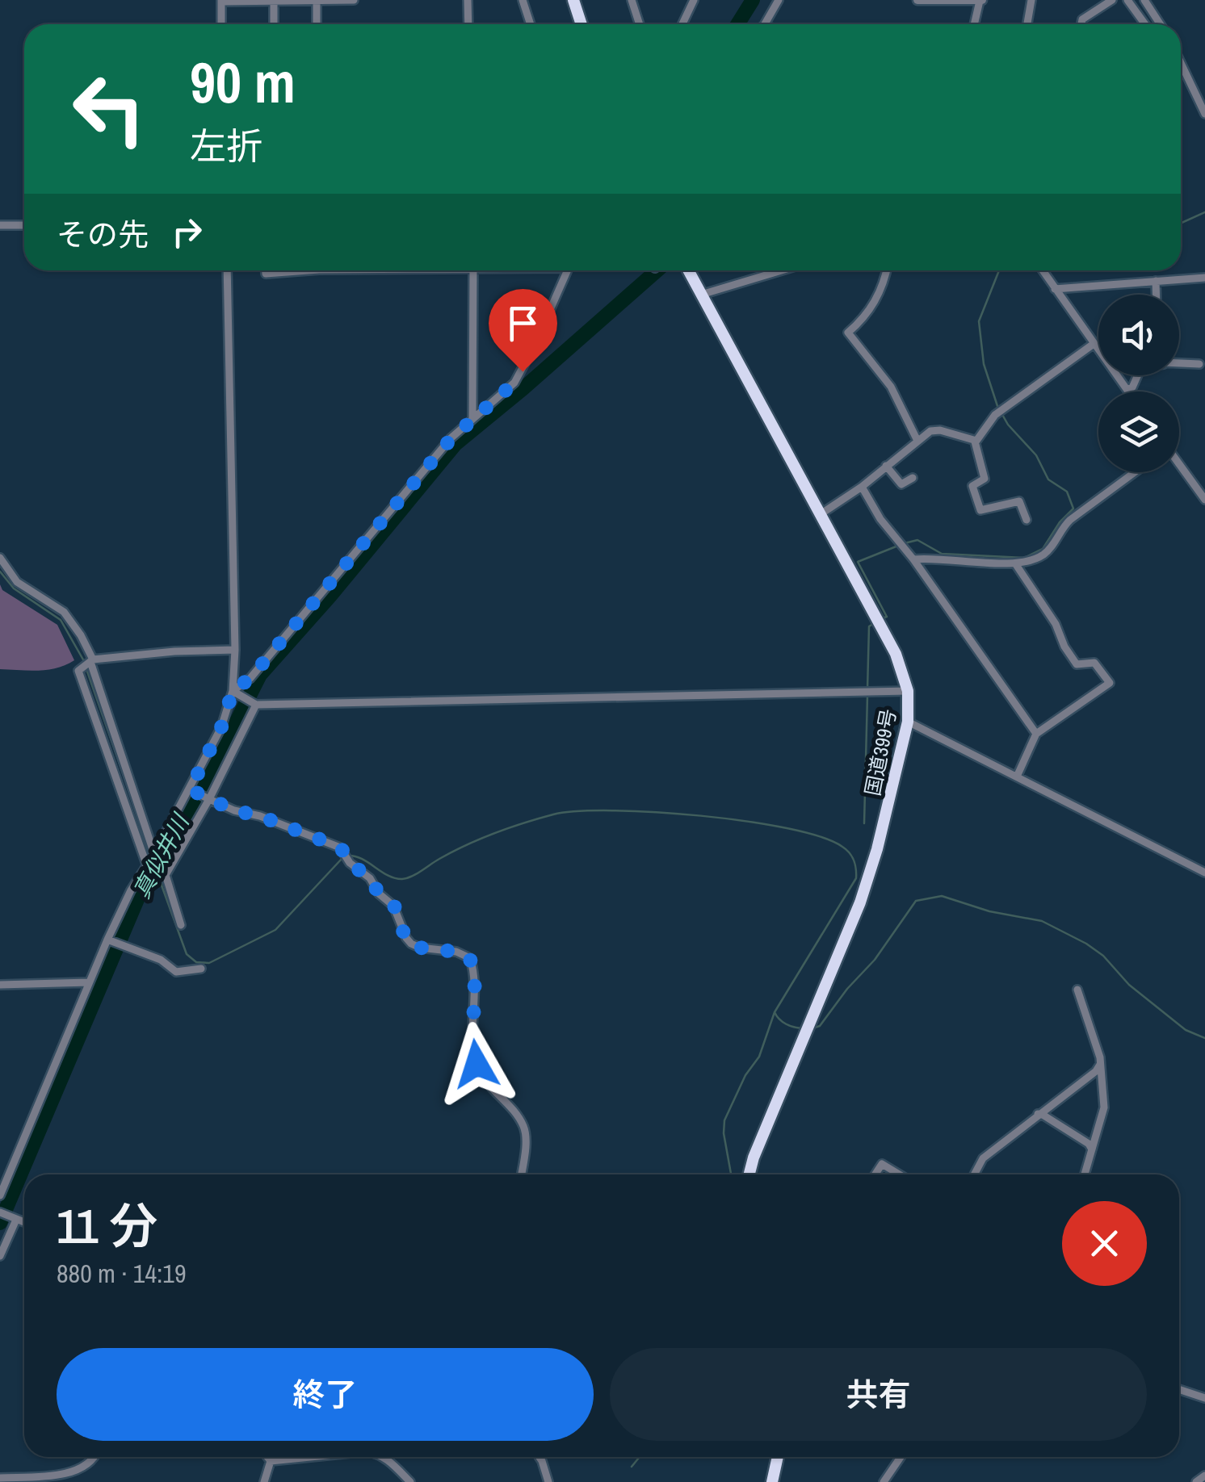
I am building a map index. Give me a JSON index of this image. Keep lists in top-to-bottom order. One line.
{"streets":{"highway":["国道399号"]},"water":["真似井川"],"page":{"turn":["90 m","左折"],"then":"その先","heading":["11 分","880 m · 14:19"],"buttons":["終了","共有"]}}
